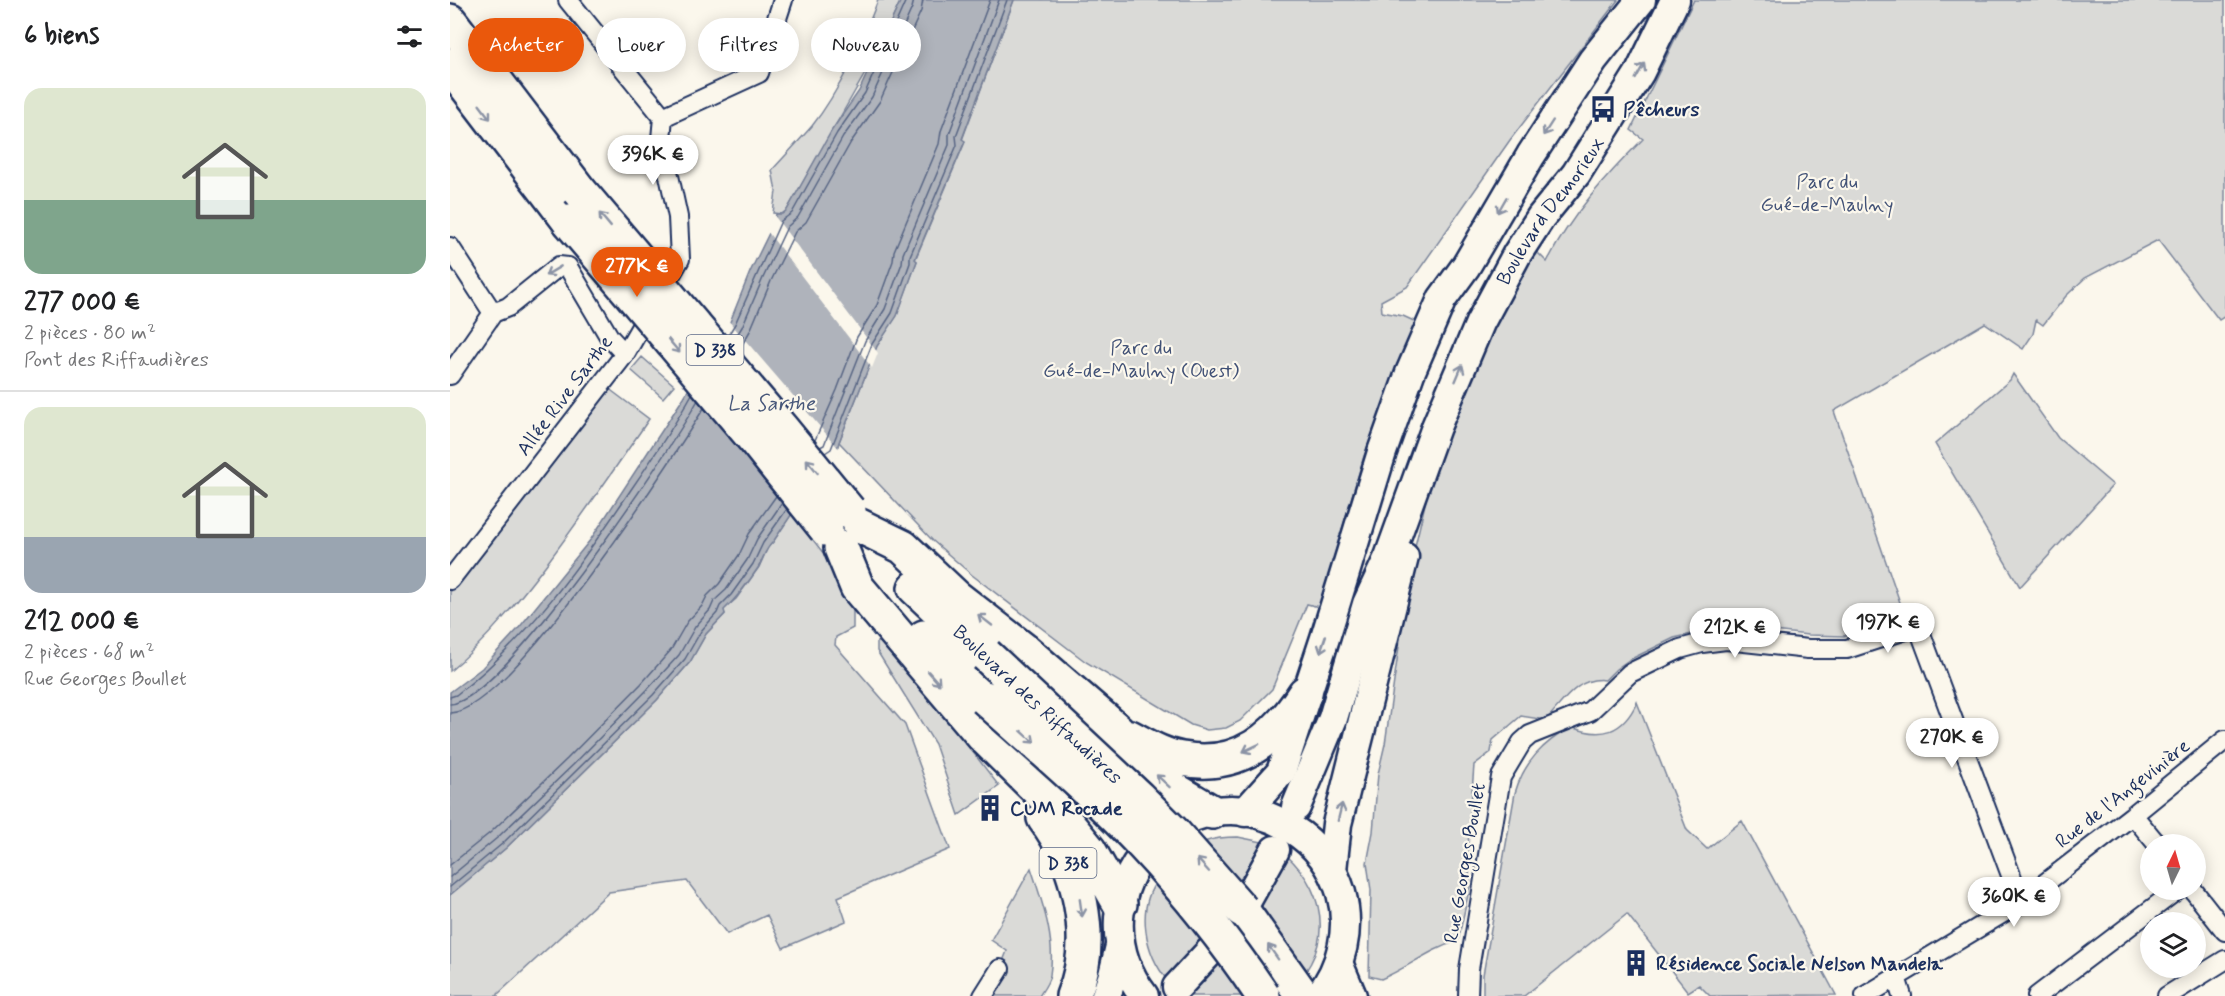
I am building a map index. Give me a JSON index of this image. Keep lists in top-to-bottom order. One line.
{"streets":{"highway":["D 338","Boulevard des Riffaudières"],"main road":["Boulevard Demorieux"],"street":["Allée Rive Sarthe","Rue de l'Angevinière","Rue Georges Boullet"]},"crossings":[["D 338","Boulevard des Riffaudières"],["Rue de l'Angevinière","Rue Georges Boullet"]],"water":["La Sarthe"],"parks":["Parc du Gué-de-Maulny","Parc du Gué-de-Maulny (Ouest)"],"places":{"bus stop":["Pêcheurs"],"building":["CUM Rocade","Résidence Sociale Nelson Mandela"]},"north":"top","page":{"heading":"6 biens","chip":["Acheter","Louer","Filtres","Nouveau"],"list":[{"name":"277 000 €","note":"2 pièces · 80 m² · Pont des Riffaudières"},{"name":"212 000 €","note":"2 pièces · 68 m² · Rue Georges Boullet"}],"price":["396K €","277K €","197K €","212K €","270K €","360K €"]}}
